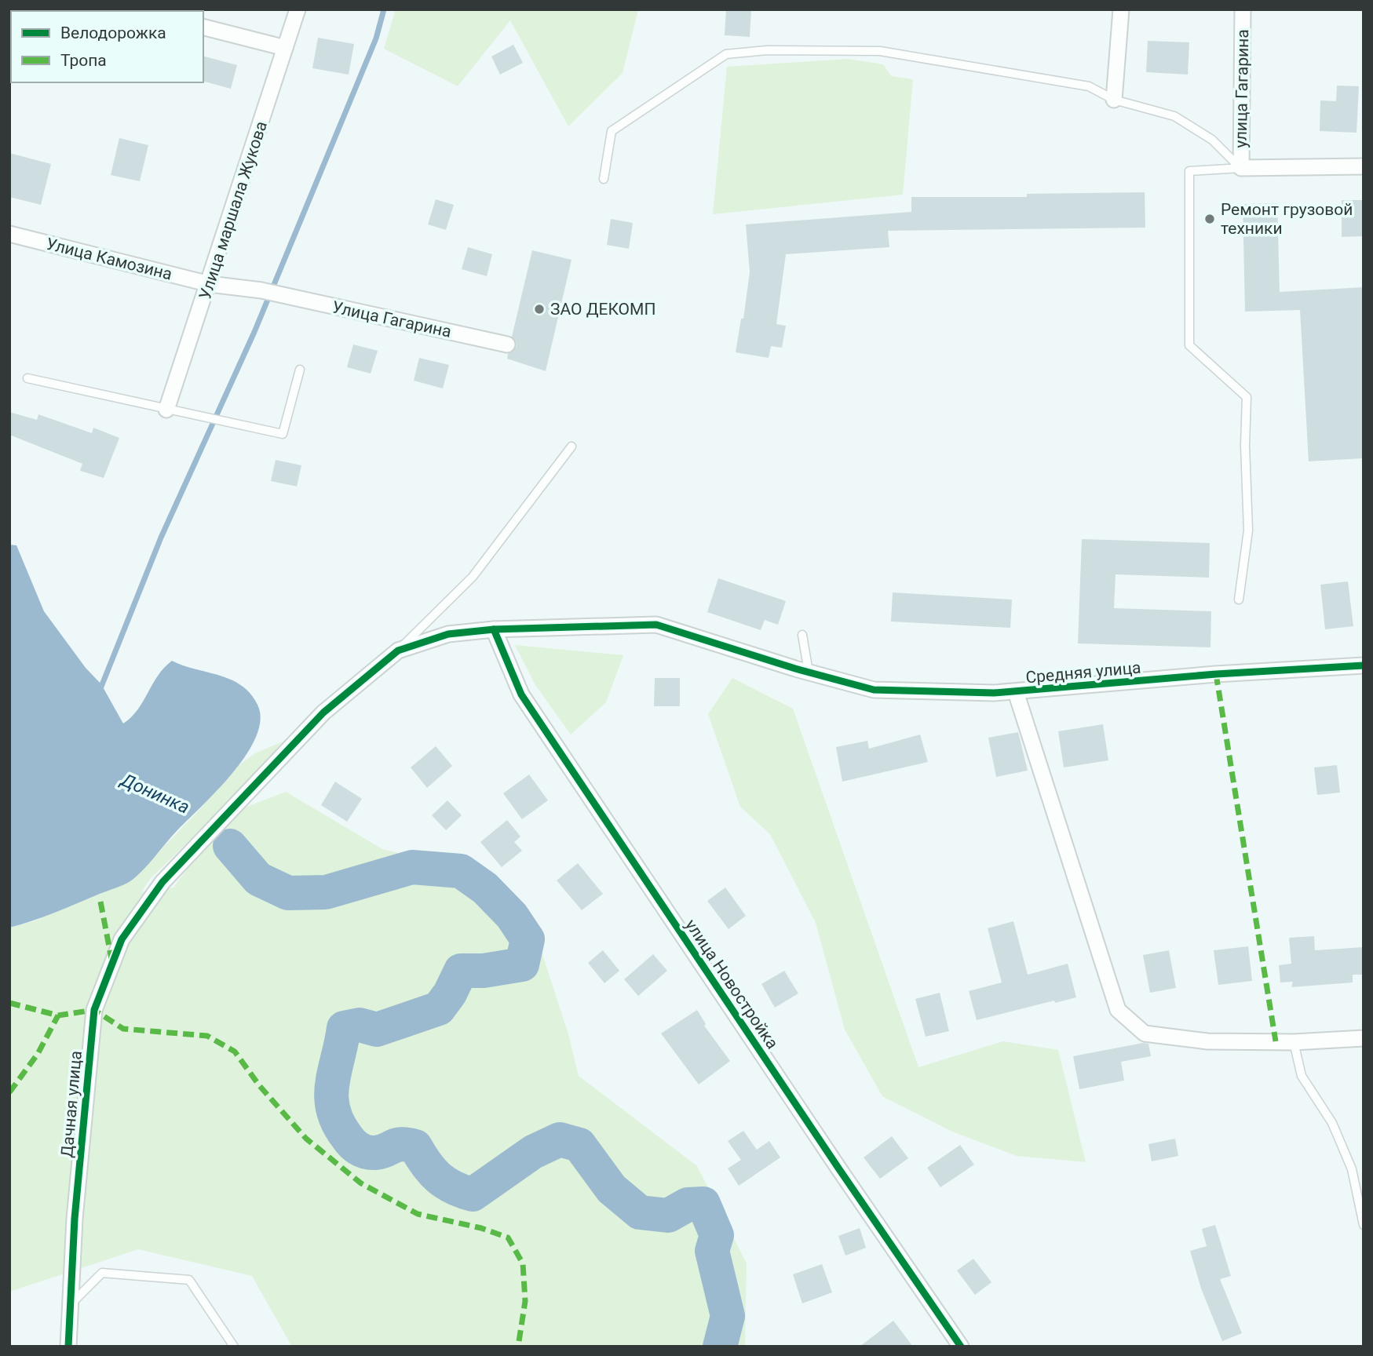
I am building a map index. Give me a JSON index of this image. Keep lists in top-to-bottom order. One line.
{"streets":{"street":["улица Гагарина","Улица маршала Жукова","Улица Камозина","Улица Гагарина","Средняя улица","улица Новостройка","Дачная улица"]},"crossings":[["Улица маршала Жукова","Улица Камозина"],["Улица Камозина","Улица Гагарина"],["Средняя улица","улица Новостройка"],["Средняя улица","Дачная улица"]],"water":["Донинка"],"places":["Ремонт грузовой техники","ЗАО ДЕКОМП"],"legend":["Велодорожка","Тропа"]}
